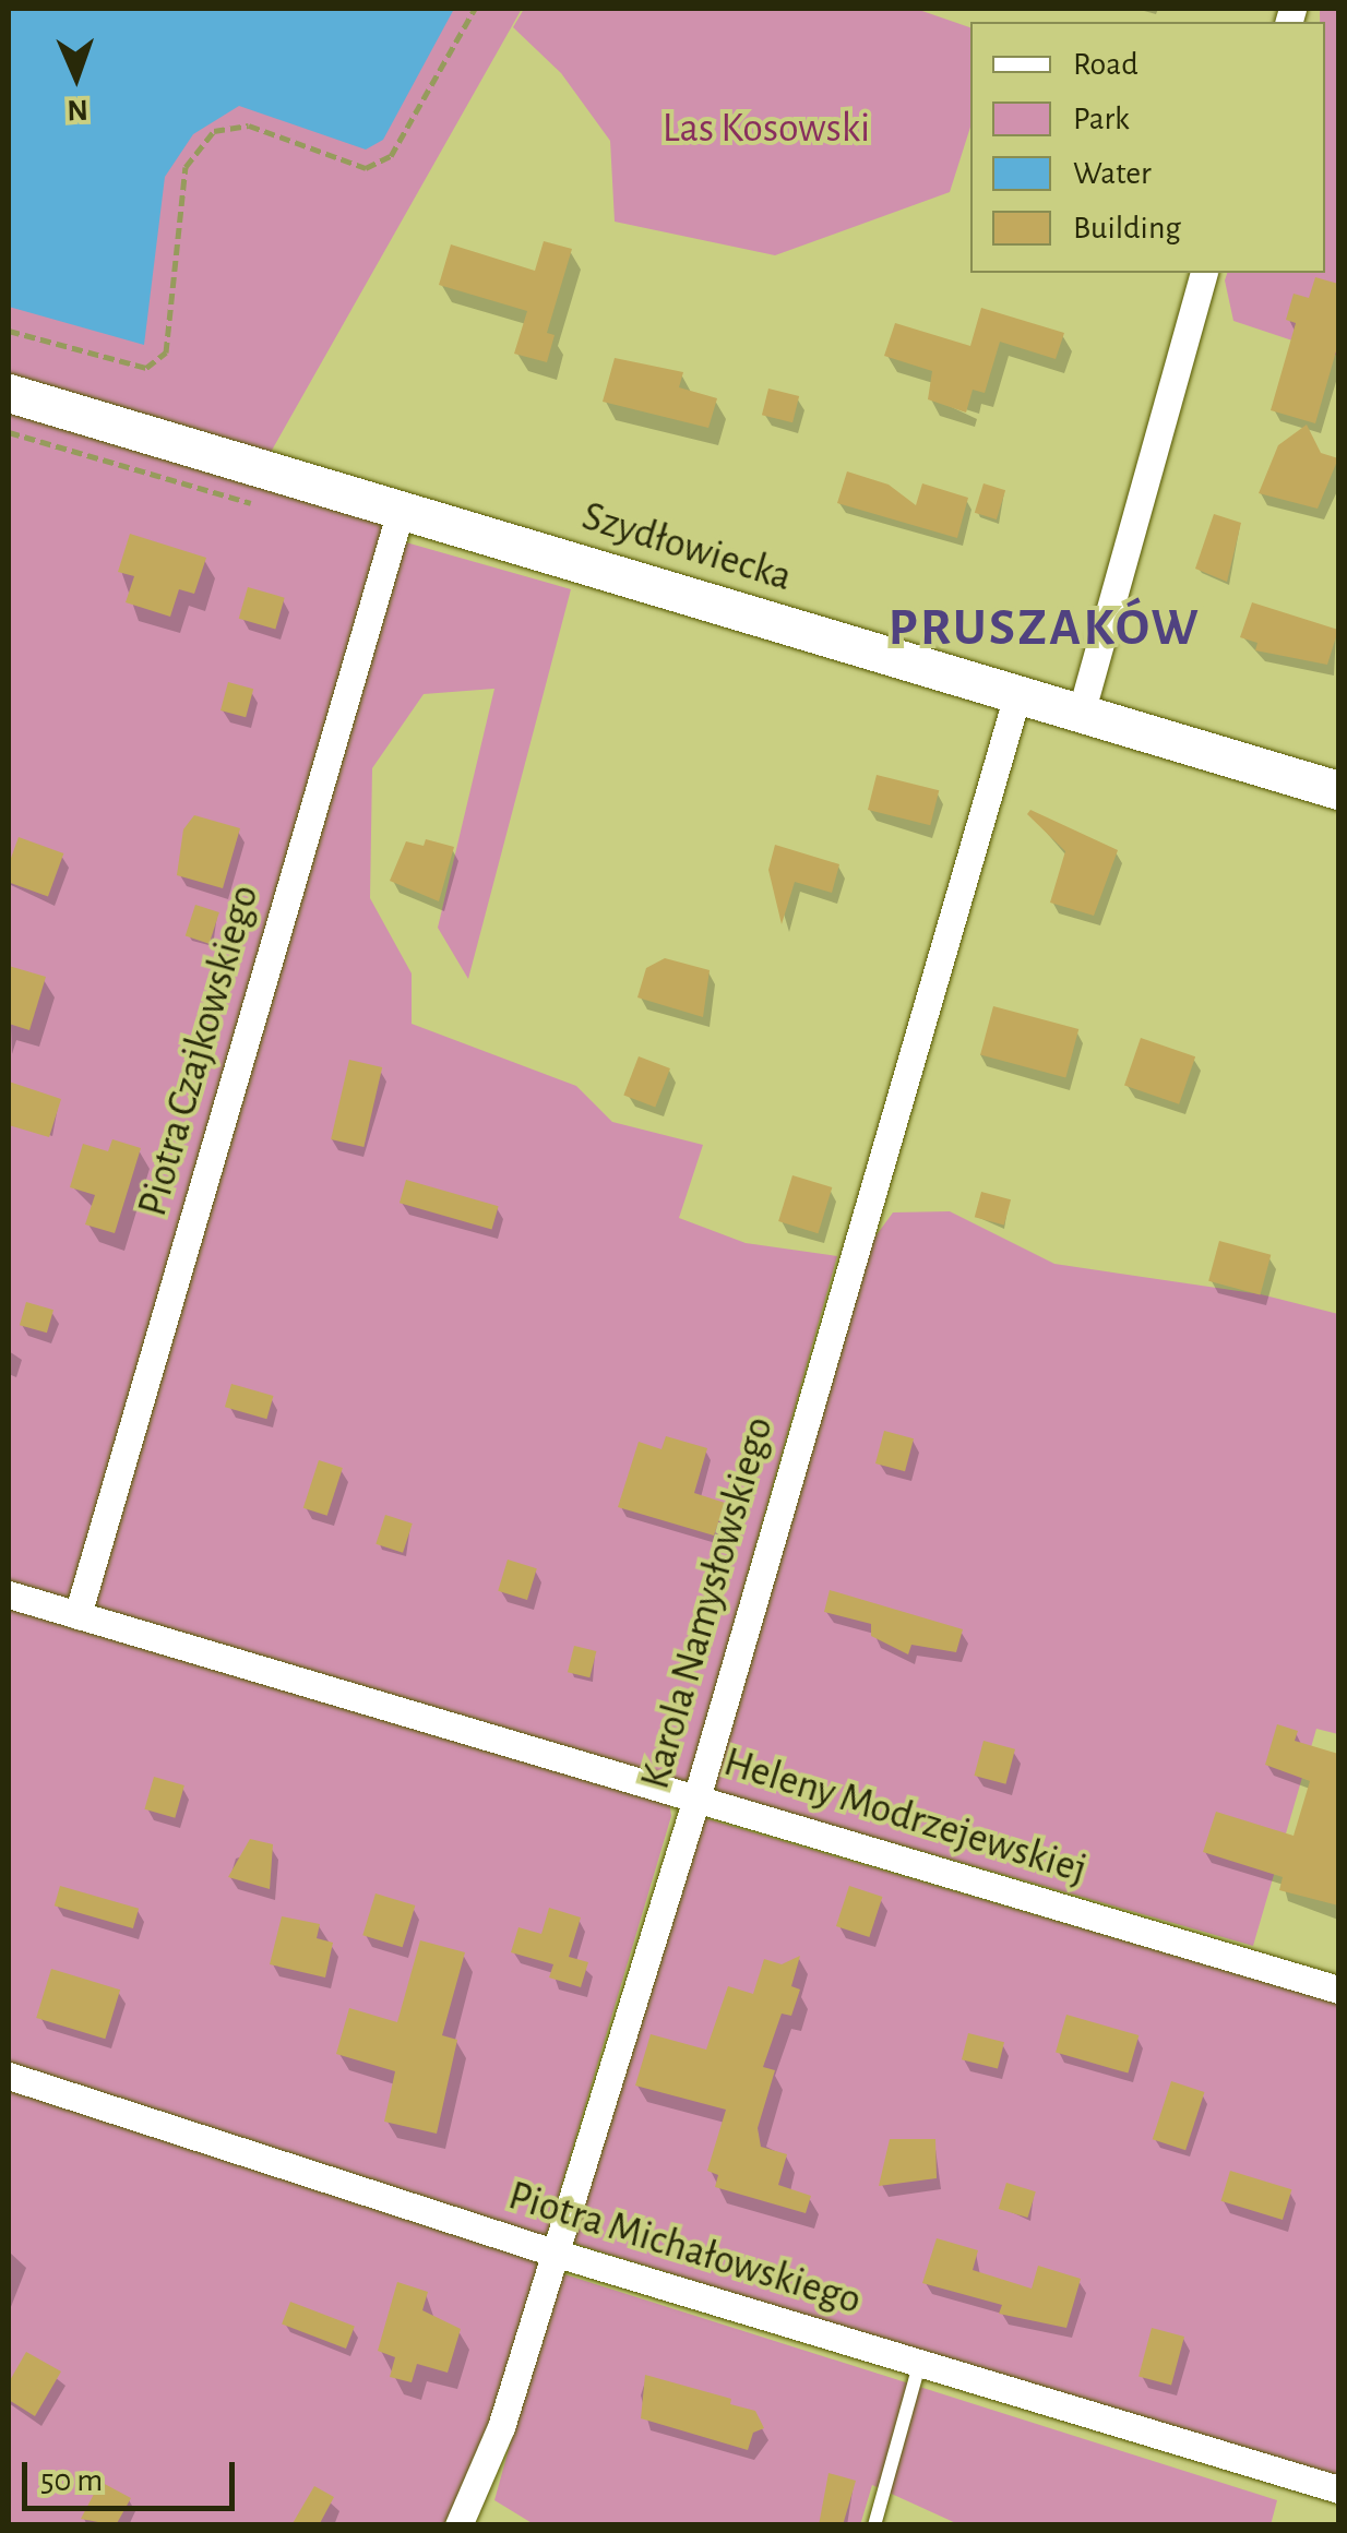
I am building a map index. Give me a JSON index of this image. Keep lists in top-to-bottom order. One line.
{"streets":{"street":["Szydłowiecka","Piotra Czajkowskiego","Karola Namysłowskiego","Heleny Modrzejewskiej","Piotra Michałowskiego"]},"crossings":[["Szydłowiecka","Piotra Czajkowskiego"],["Szydłowiecka","Karola Namysłowskiego"],["Piotra Czajkowskiego","Heleny Modrzejewskiej"],["Karola Namysłowskiego","Heleny Modrzejewskiej"],["Karola Namysłowskiego","Piotra Michałowskiego"]],"districts":["PRUSZAKÓW"],"parks":["Las Kosowski"],"legend":["Road","Park","Water","Building"],"scale_bar":"50 m","north":"bottom"}
